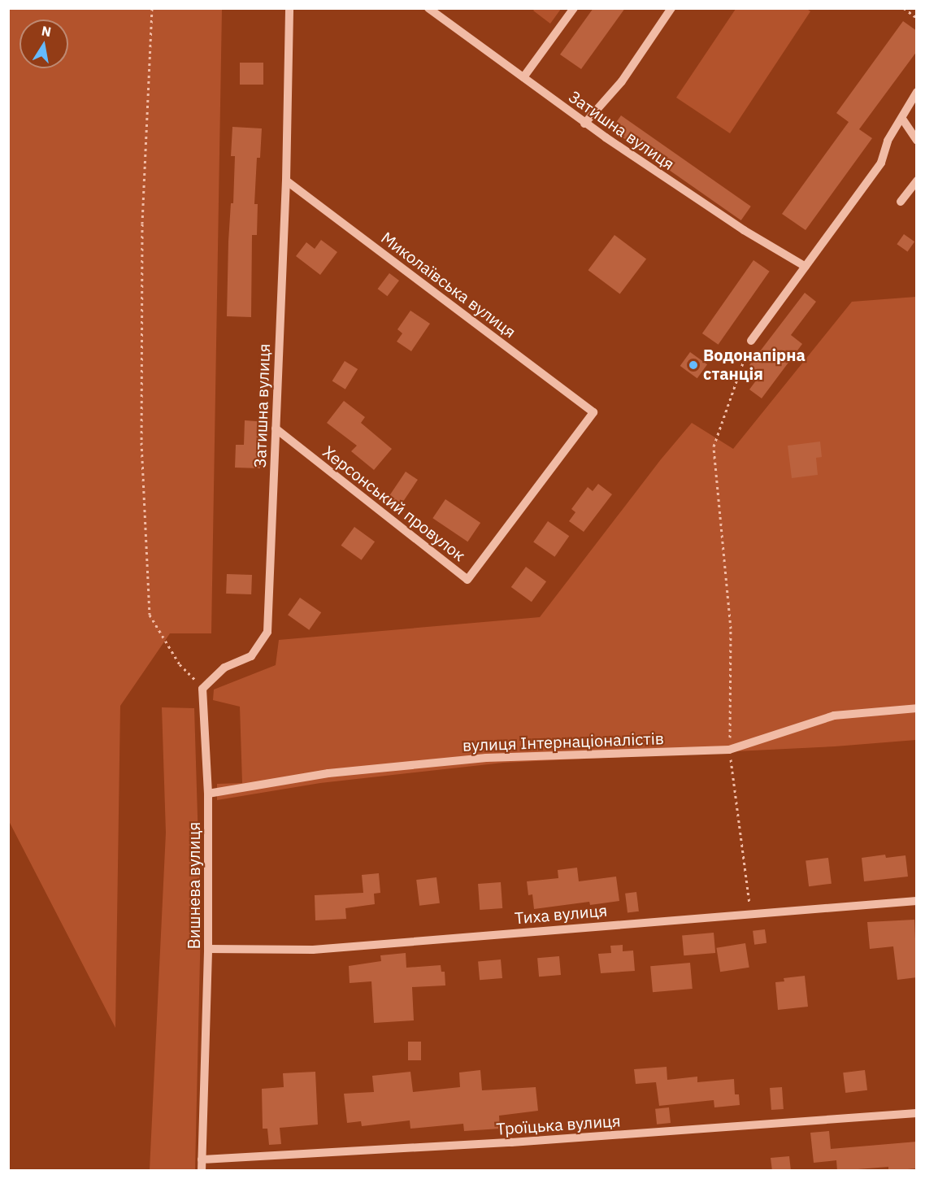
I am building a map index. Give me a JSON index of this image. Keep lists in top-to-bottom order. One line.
{"streets":{"street":["Затишна вулиця","Миколаївська вулиця","Херсонський провулок","вулиця Інтернаціоналістів","Вишнева вулиця","Тиха вулиця","Троїцька вулиця"]},"crossings":[["Затишна вулиця","Миколаївська вулиця"],["Затишна вулиця","Херсонський провулок"],["Затишна вулиця","Вишнева вулиця"],["Миколаївська вулиця","Херсонський провулок"],["вулиця Інтернаціоналістів","Вишнева вулиця"],["Вишнева вулиця","Тиха вулиця"],["Вишнева вулиця","Троїцька вулиця"]],"places":["Водонапірна станція"],"north":"top"}
